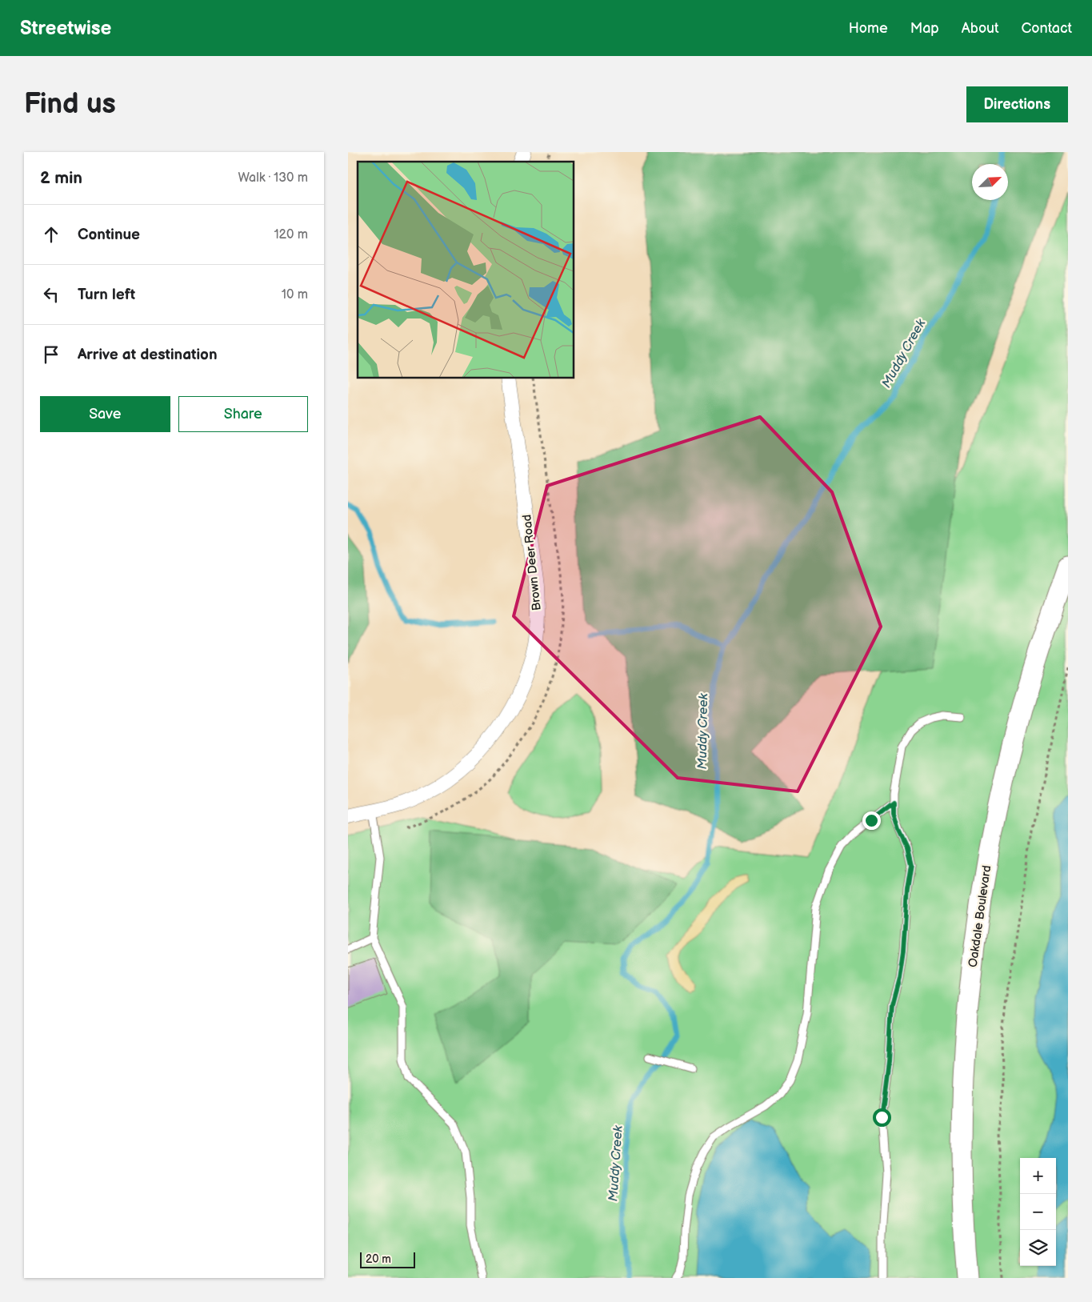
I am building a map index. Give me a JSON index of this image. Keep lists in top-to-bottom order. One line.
{"streets":{"main road":["Oakdale Boulevard"],"street":["Brown Deer Road"]},"water":["Muddy Creek"],"scale_bar":"20 m","north":"top right","page":{"header":"Streetwise","nav":["Home","Map","About","Contact"],"buttons":["Directions",["Save","Share"]],"title":"Find us","heading":["2 min","Walk · 130 m"],"list":[["Continue","120 m"],["Turn left","10 m"],"Arrive at destination"],"map_buttons":["+","−"],"scale":"20 m"}}
